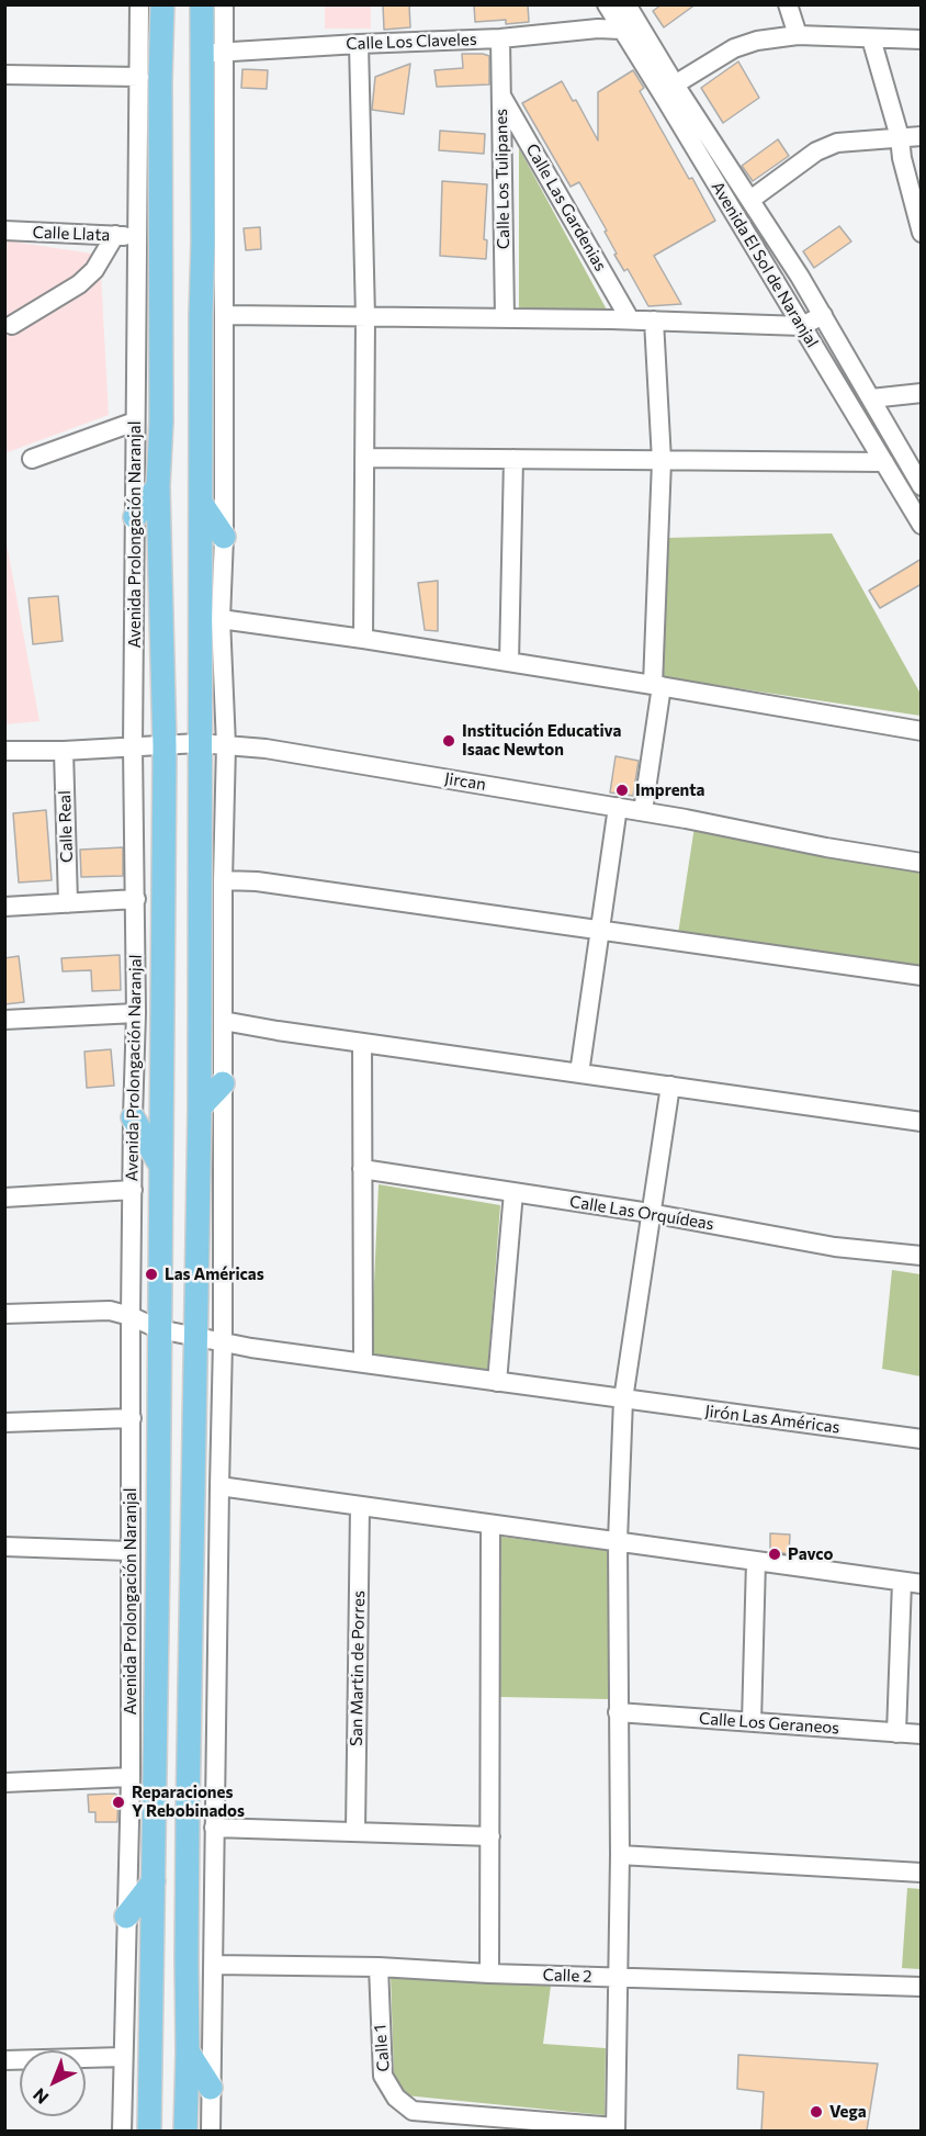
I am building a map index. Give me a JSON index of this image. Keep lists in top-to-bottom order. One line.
{"streets":{"main road":["Avenida Prolongación Naranjal"],"street":["Calle Los Claveles","Calle Los Tulipanes","Calle Las Gardenias","Calle Llata","Avenida El Sol de Naranjal","Jircan","Calle Real","Calle Las Orquídeas","Jirón Las Américas","San Martin de Porres","Calle Los Geraneos","Calle 2","Calle 1"]},"crossings":[["Calle Los Claveles","Calle Los Tulipanes"],["Calle Los Claveles","Avenida El Sol de Naranjal"],["Calle Los Tulipanes","Calle Las Gardenias"],["Calle Llata","Avenida Prolongación Naranjal"],["Avenida Prolongación Naranjal","Jircan"],["Avenida Prolongación Naranjal","Jirón Las Américas"],["Jircan","Calle Real"],["Calle 2","Calle 1"]],"places":["Institución Educativa Isaac Newton","Imprenta","Las Américas","Pavco","Reparaciones Y Rebobinados","Vega"],"north":"bottom left"}
